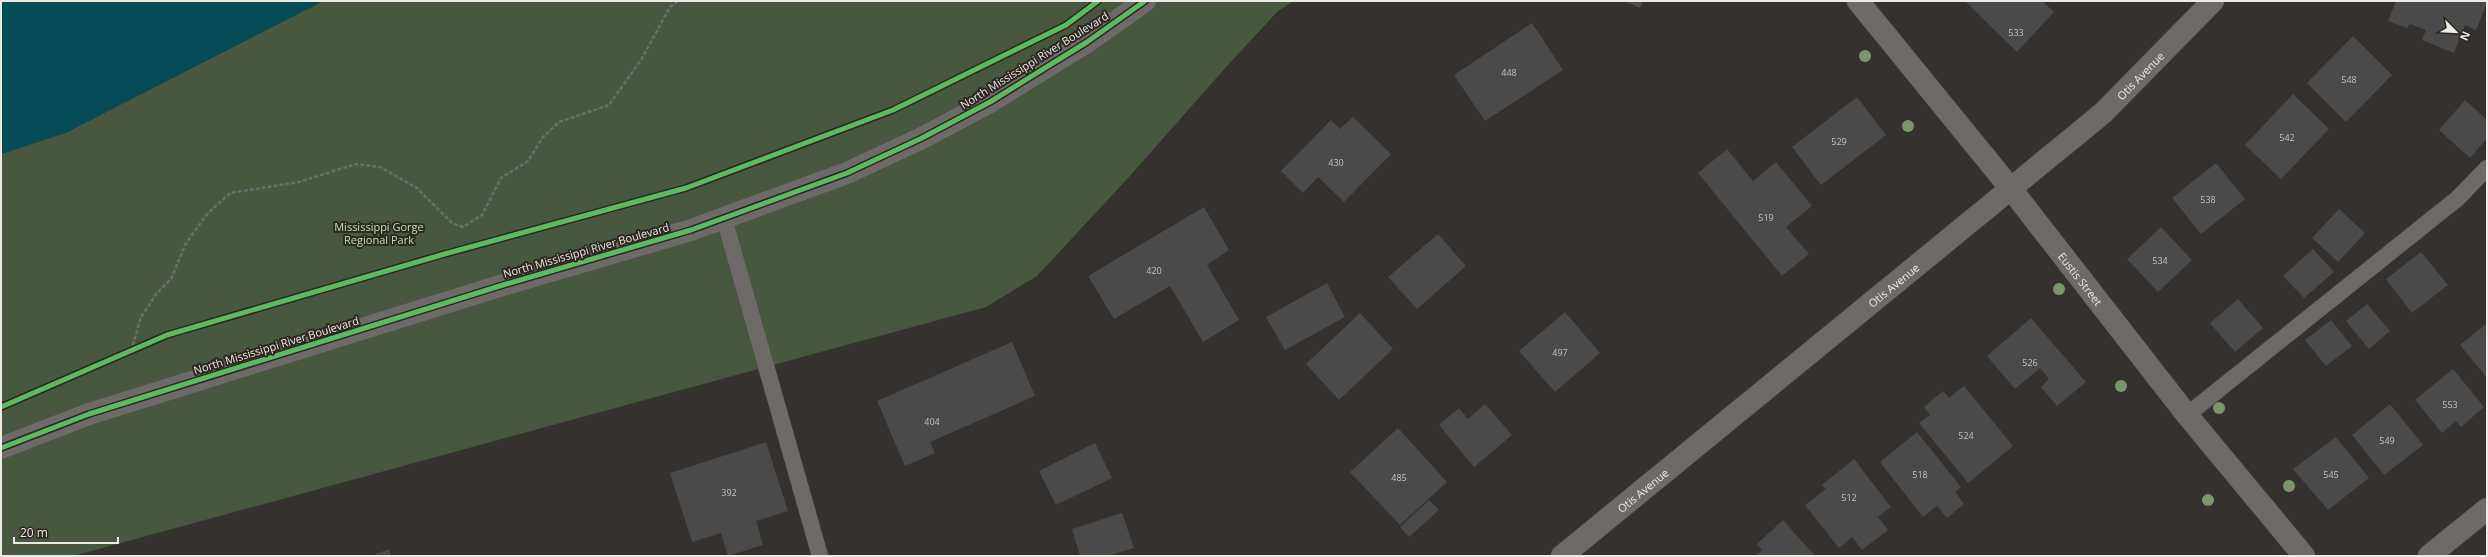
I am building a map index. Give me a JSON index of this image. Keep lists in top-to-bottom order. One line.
{"streets":{"street":["North Mississippi River Boulevard","Otis Avenue","Eustis Street"]},"crossings":[["Otis Avenue","Eustis Street"]],"parks":["Mississippi Gorge Regional Park"],"house_numbers":["533","448","548","542","529","430","538","519","534","420","497","526","553","404","524","549","518","545","485","392","512"],"scale_bar":"20 m","north":"bottom right"}
